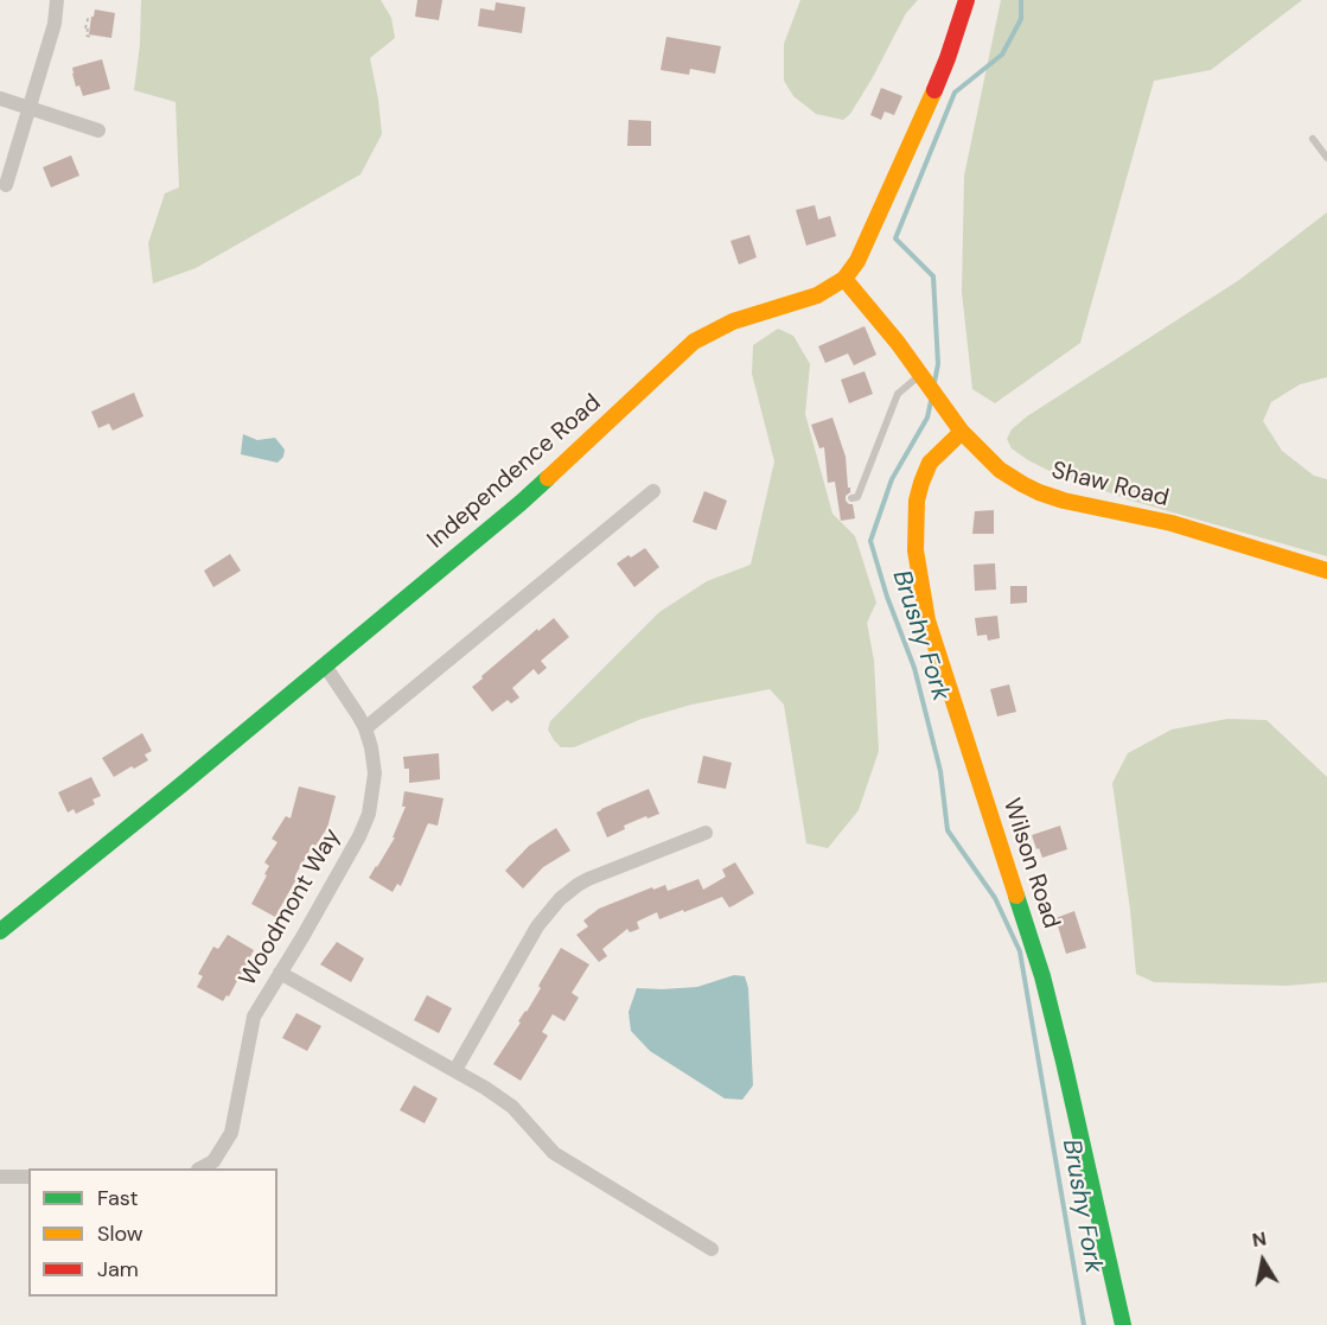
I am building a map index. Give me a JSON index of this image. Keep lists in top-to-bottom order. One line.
{"streets":{"street":["Independence Road","Shaw Road","Wilson Road","Woodmont Way"]},"crossings":[["Independence Road","Shaw Road"],["Independence Road","Woodmont Way"],["Shaw Road","Wilson Road"]],"water":["Brushy Fork"],"legend":["Fast","Slow","Jam"],"north":"top"}
